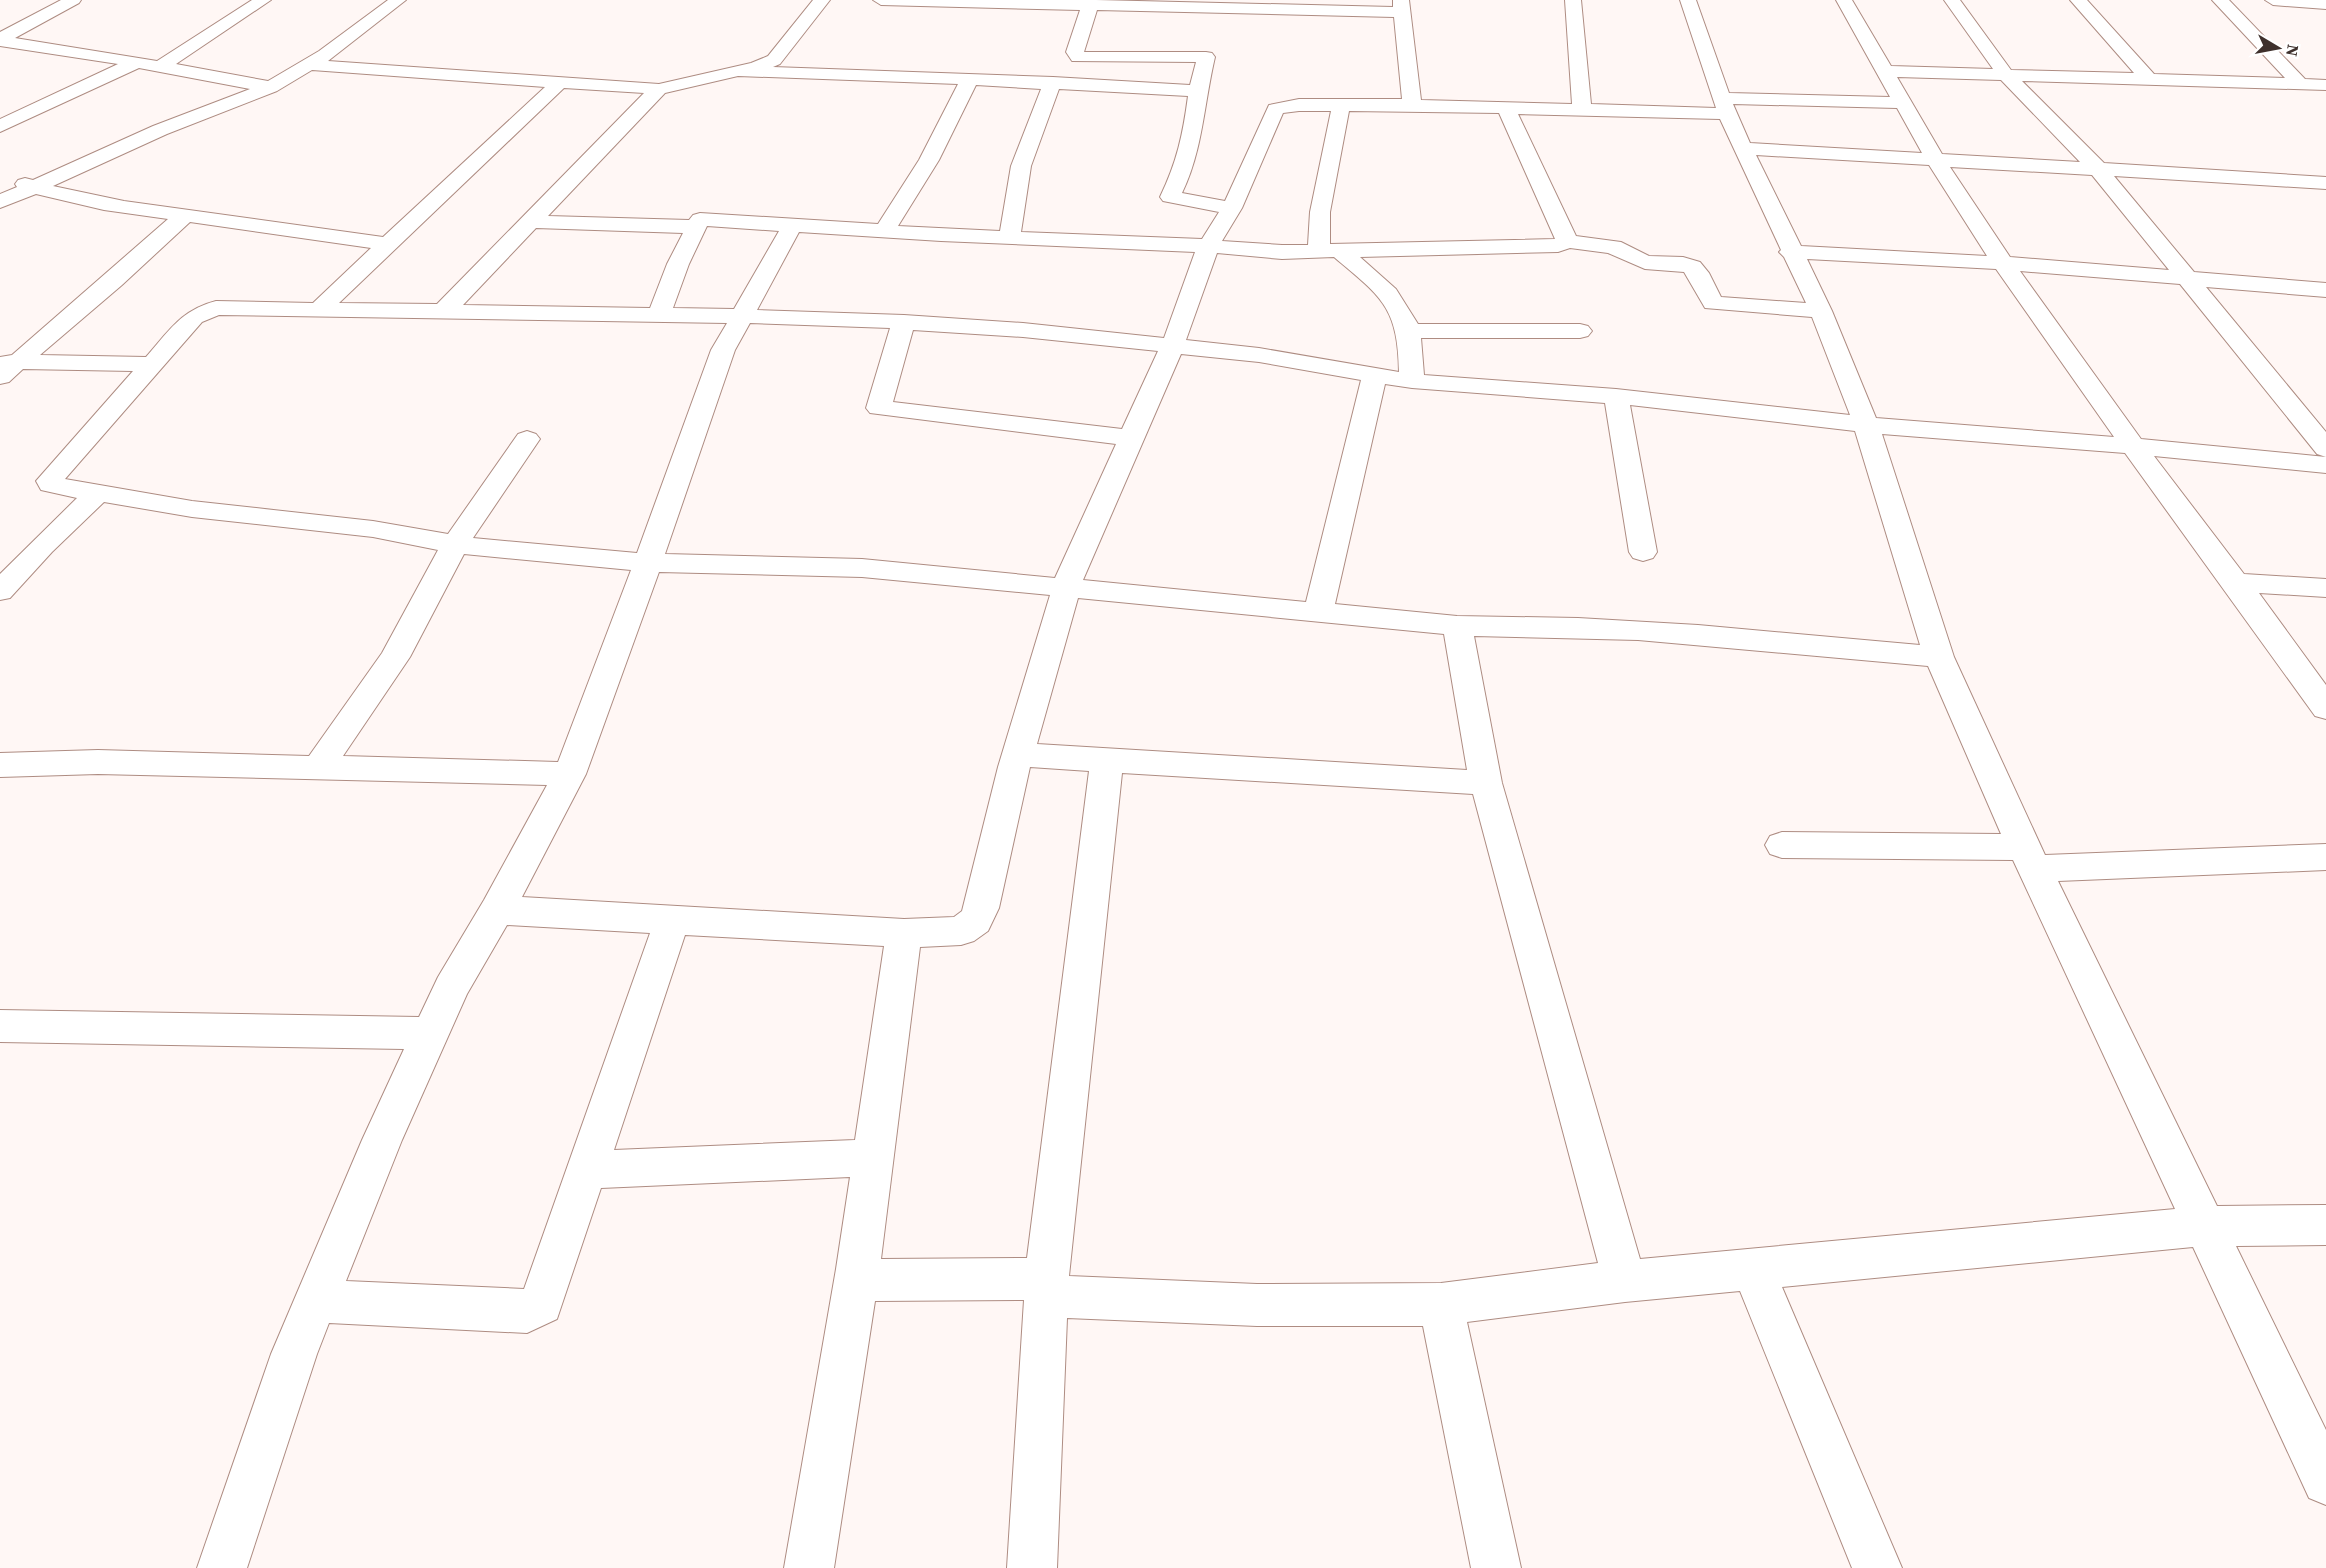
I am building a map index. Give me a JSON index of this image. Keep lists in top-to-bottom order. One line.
{"north":"right"}
